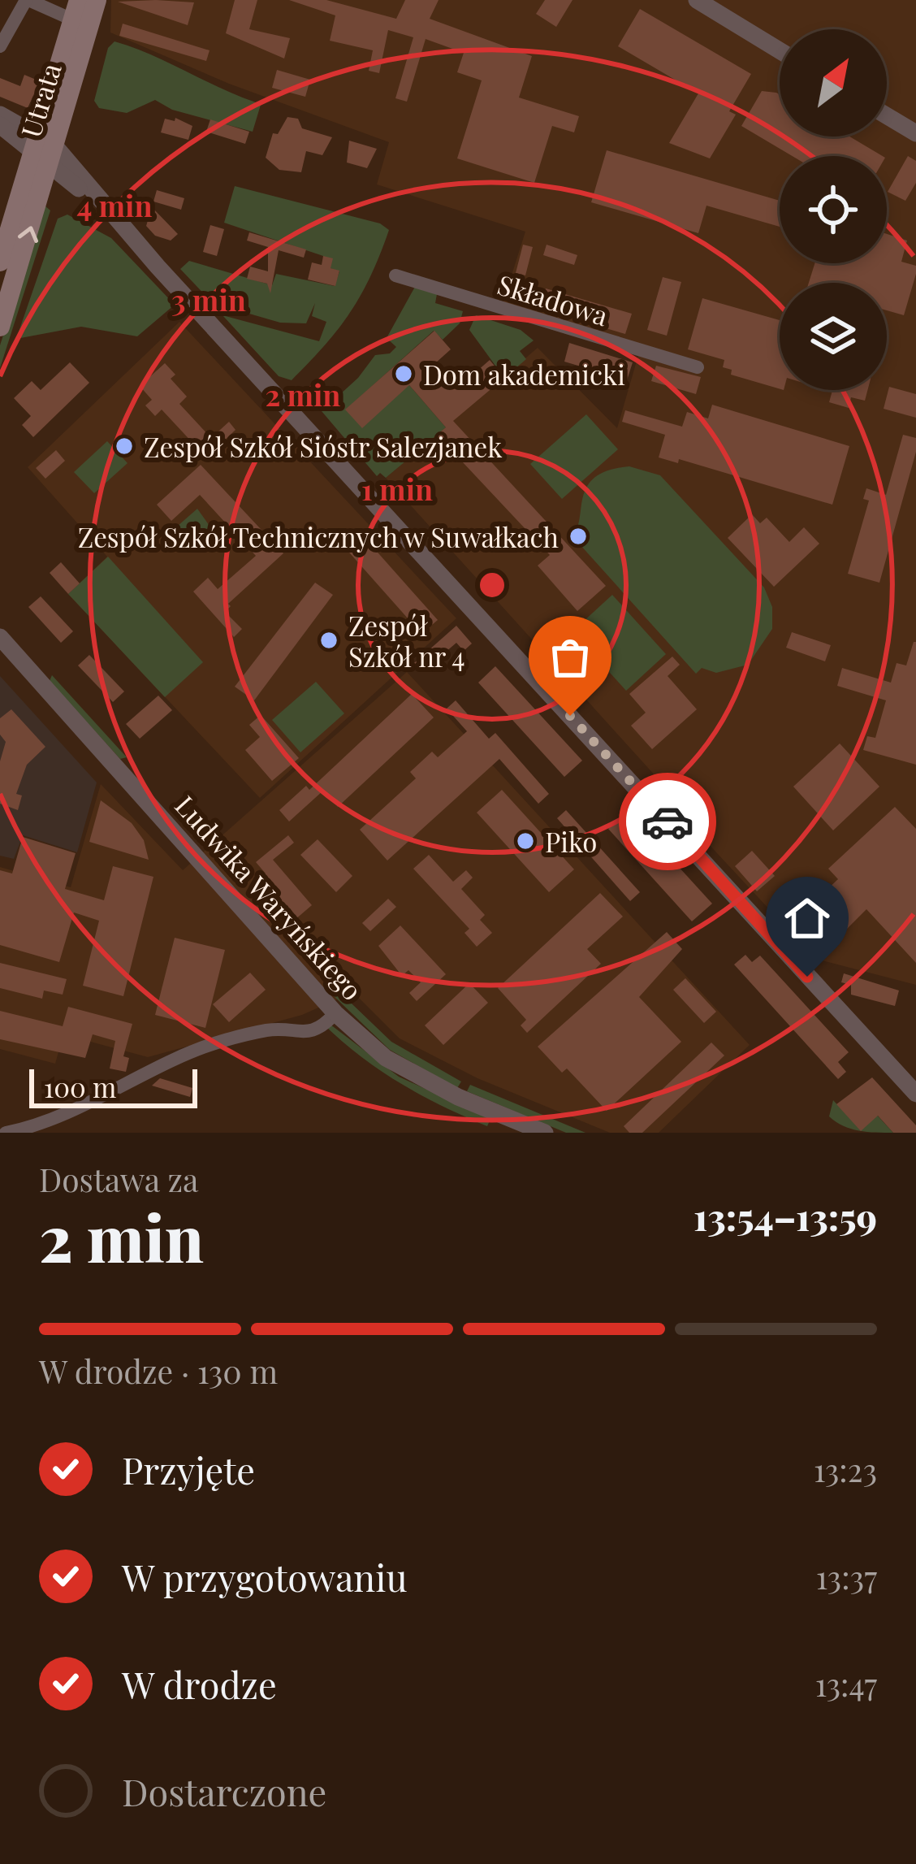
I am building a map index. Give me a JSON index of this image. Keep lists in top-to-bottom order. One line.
{"streets":{"main road":["Utrata"],"street":["Składowa","Ludwika Waryńskiego"]},"places":["Dom akademicki","Zespół Szkół Sióstr Salezjanek","Zespół Szkół Technicznych w Suwałkach","Zespół Szkół nr 4","Piko"],"scale_bar":"100 m","north":"top right","page":{"scale":"100 m","heading":["2 min","Dostawa za","13:54–13:59"],"bar":"W drodze · 130 m","list":[["Przyjęte","13:23"],["W przygotowaniu","13:37"],["W drodze","13:47"],"Dostarczone"]},"rings":["4 min","3 min","2 min","1 min"]}
